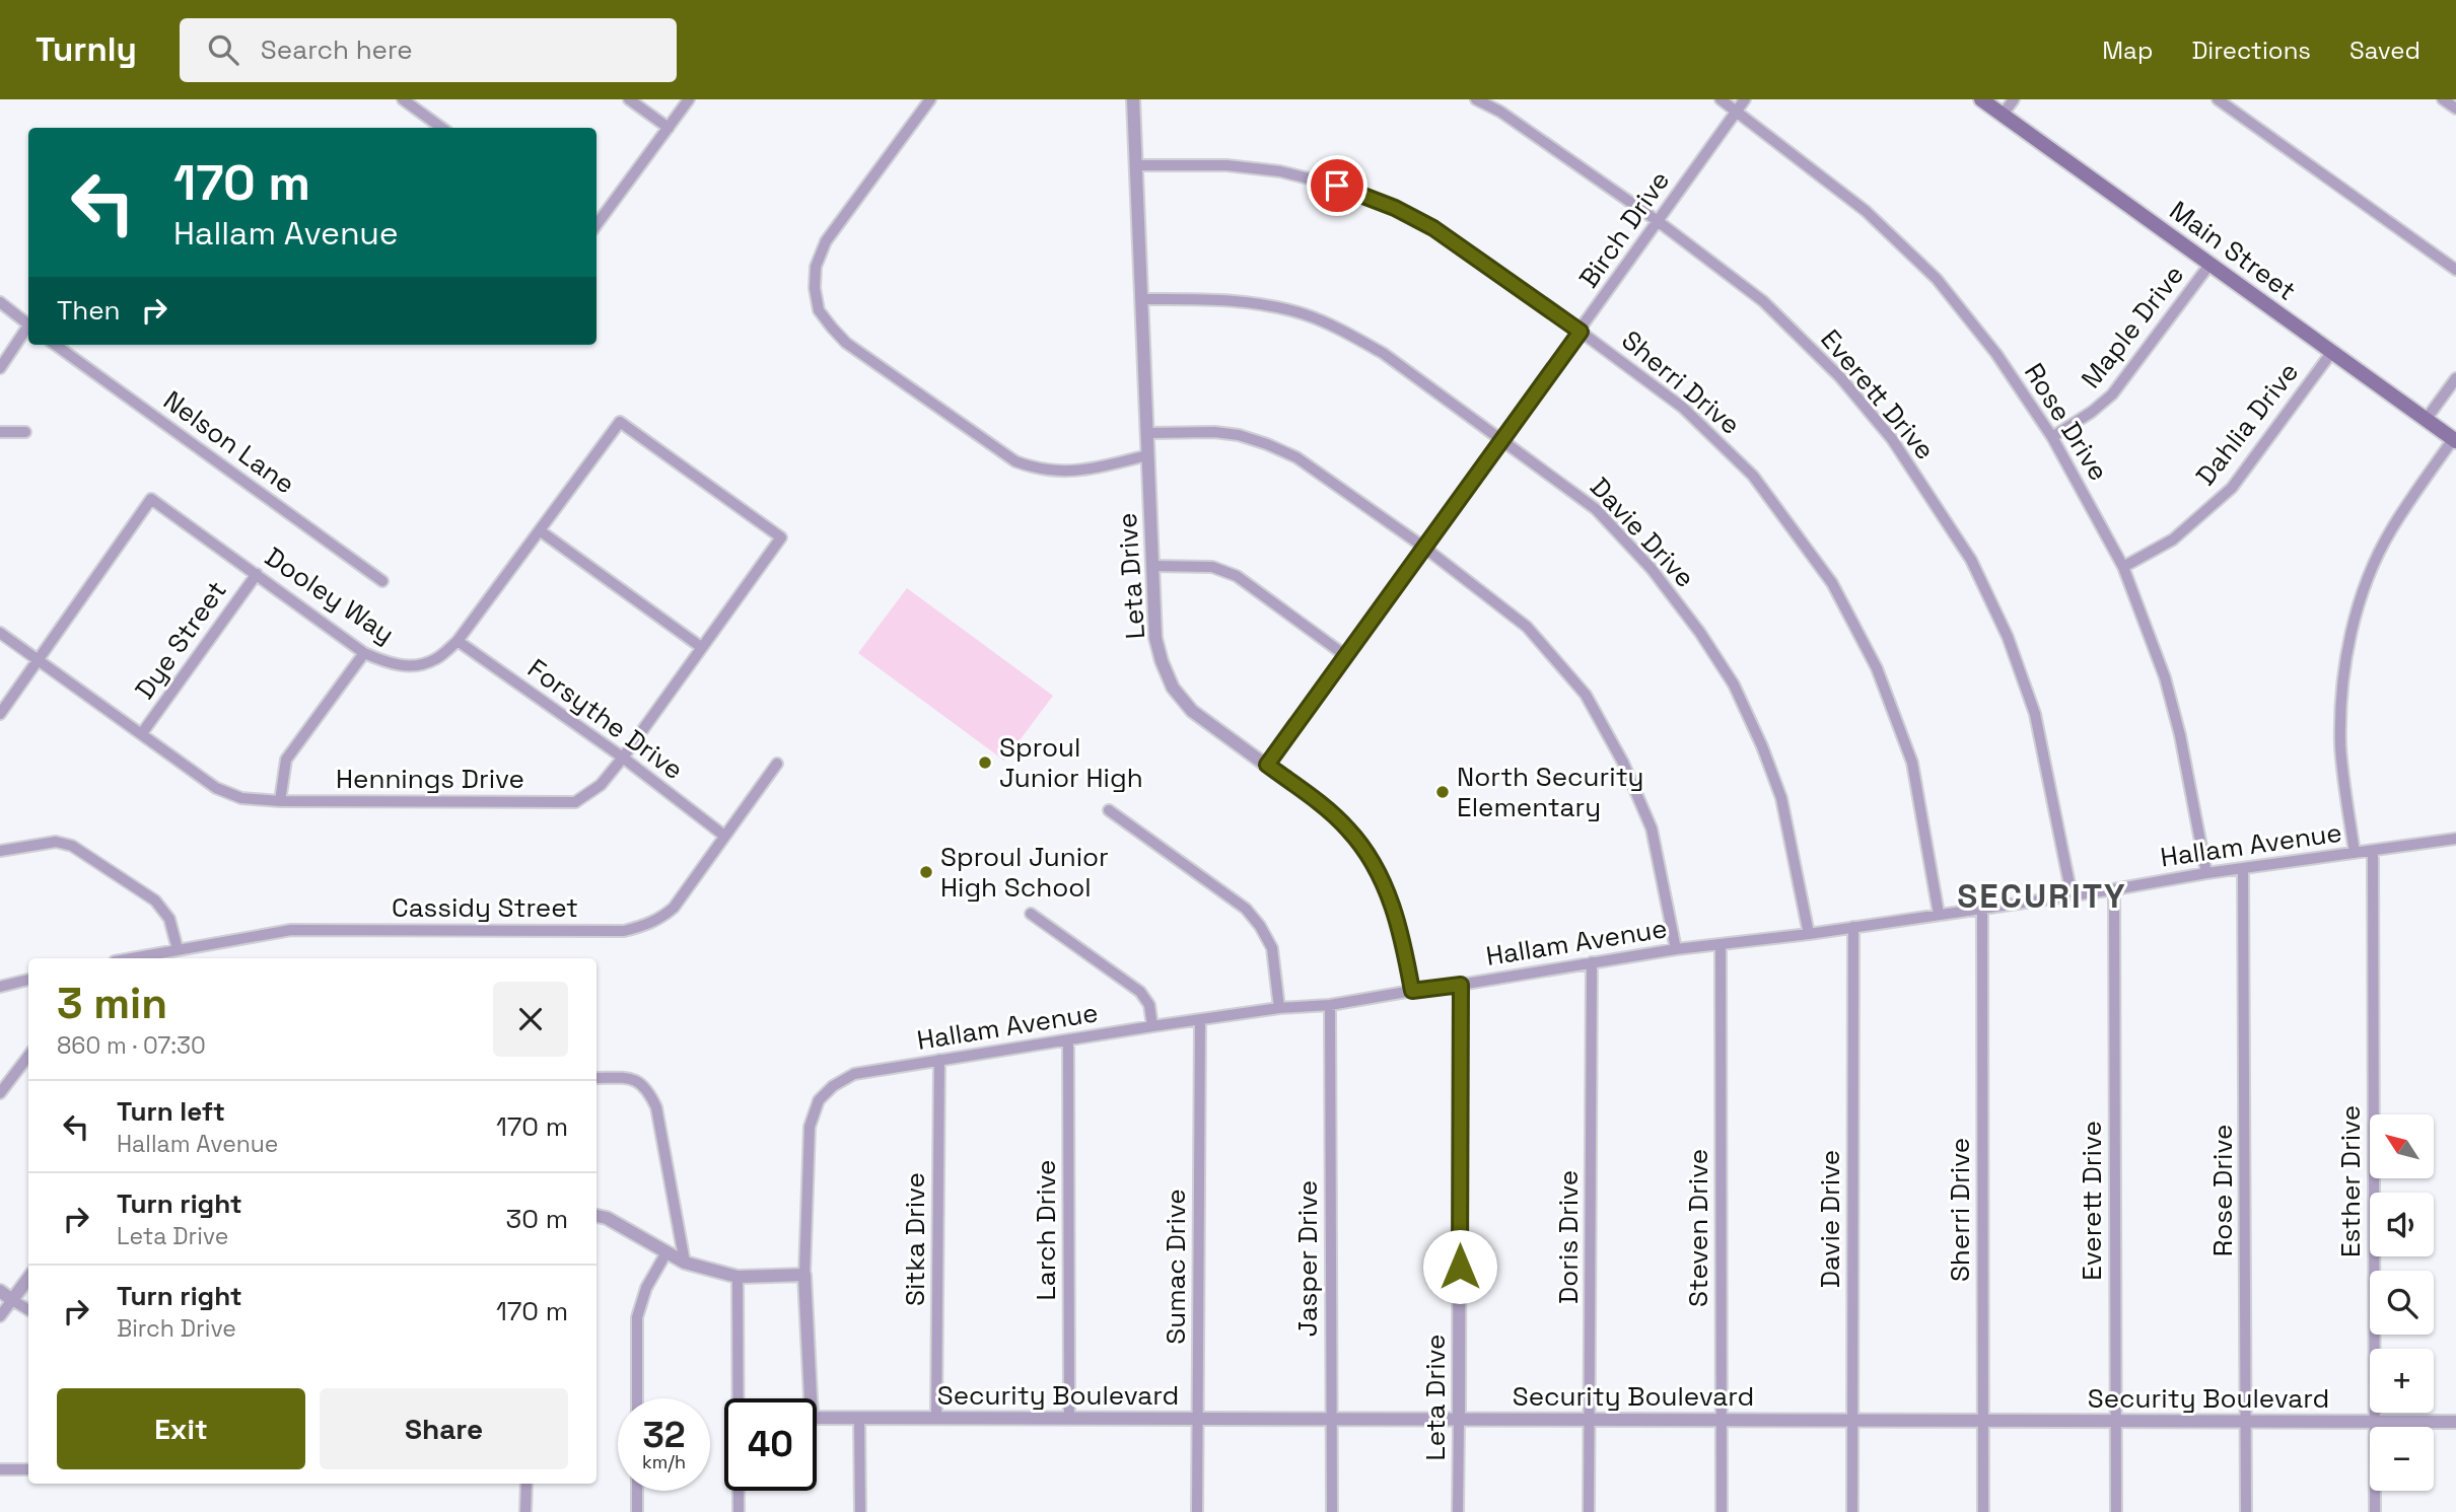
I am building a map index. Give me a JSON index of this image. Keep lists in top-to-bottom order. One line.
{"streets":{"main road":["Main Street"],"street":["Birch Drive","Maple Drive","Sherri Drive","Everett Drive","Rose Drive","Dahlia Drive","Nelson Lane","Davie Drive","Leta Drive","Dooley Way","Dye Street","Forsythe Drive","Hennings Drive","Hallam Avenue","Cassidy Street","Esther Drive","Steven Drive","Larch Drive","Doris Drive","Sitka Drive","Jasper Drive","Sumac Drive","Security Boulevard"]},"crossings":[["Birch Drive","Sherri Drive"],["Birch Drive","Everett Drive"],["Birch Drive","Rose Drive"],["Birch Drive","Davie Drive"],["Birch Drive","Leta Drive"],["Main Street","Maple Drive"],["Main Street","Dahlia Drive"],["Maple Drive","Rose Drive"],["Sherri Drive","Leta Drive"],["Sherri Drive","Hallam Avenue"],["Sherri Drive","Security Boulevard"],["Everett Drive","Hallam Avenue"],["Everett Drive","Security Boulevard"],["Rose Drive","Dahlia Drive"],["Rose Drive","Hallam Avenue"],["Rose Drive","Security Boulevard"],["Davie Drive","Leta Drive"],["Davie Drive","Hallam Avenue"],["Davie Drive","Security Boulevard"],["Leta Drive","Hallam Avenue"],["Leta Drive","Security Boulevard"],["Dooley Way","Dye Street"],["Dooley Way","Forsythe Drive"],["Dooley Way","Hennings Drive"],["Dye Street","Hennings Drive"],["Forsythe Drive","Hennings Drive"],["Forsythe Drive","Cassidy Street"],["Hallam Avenue","Esther Drive"],["Hallam Avenue","Steven Drive"],["Hallam Avenue","Larch Drive"],["Hallam Avenue","Doris Drive"],["Hallam Avenue","Sitka Drive"],["Hallam Avenue","Jasper Drive"],["Hallam Avenue","Sumac Drive"],["Esther Drive","Security Boulevard"],["Steven Drive","Security Boulevard"],["Larch Drive","Security Boulevard"],["Doris Drive","Security Boulevard"],["Sitka Drive","Security Boulevard"],["Jasper Drive","Security Boulevard"],["Sumac Drive","Security Boulevard"]],"districts":["SECURITY"],"places":["Sproul Junior High","North Security Elementary","Sproul Junior High School"],"north":"top left","page":{"header":"Turnly","search":"Search here","nav":["Map","Directions","Saved"],"turn":["170 m","Hallam Avenue"],"then":"Then","heading":["3 min","860 m · 07:30"],"list":[{"name":"Turn left","note":"Hallam Avenue","value":"170 m"},{"name":"Turn right","note":"Leta Drive","value":"30 m"},{"name":"Turn right","note":"Birch Drive","value":"170 m"}],"map_buttons":["+","−"],"buttons":["Exit","Share"],"speed":"32 km/h","limit":"40"}}
